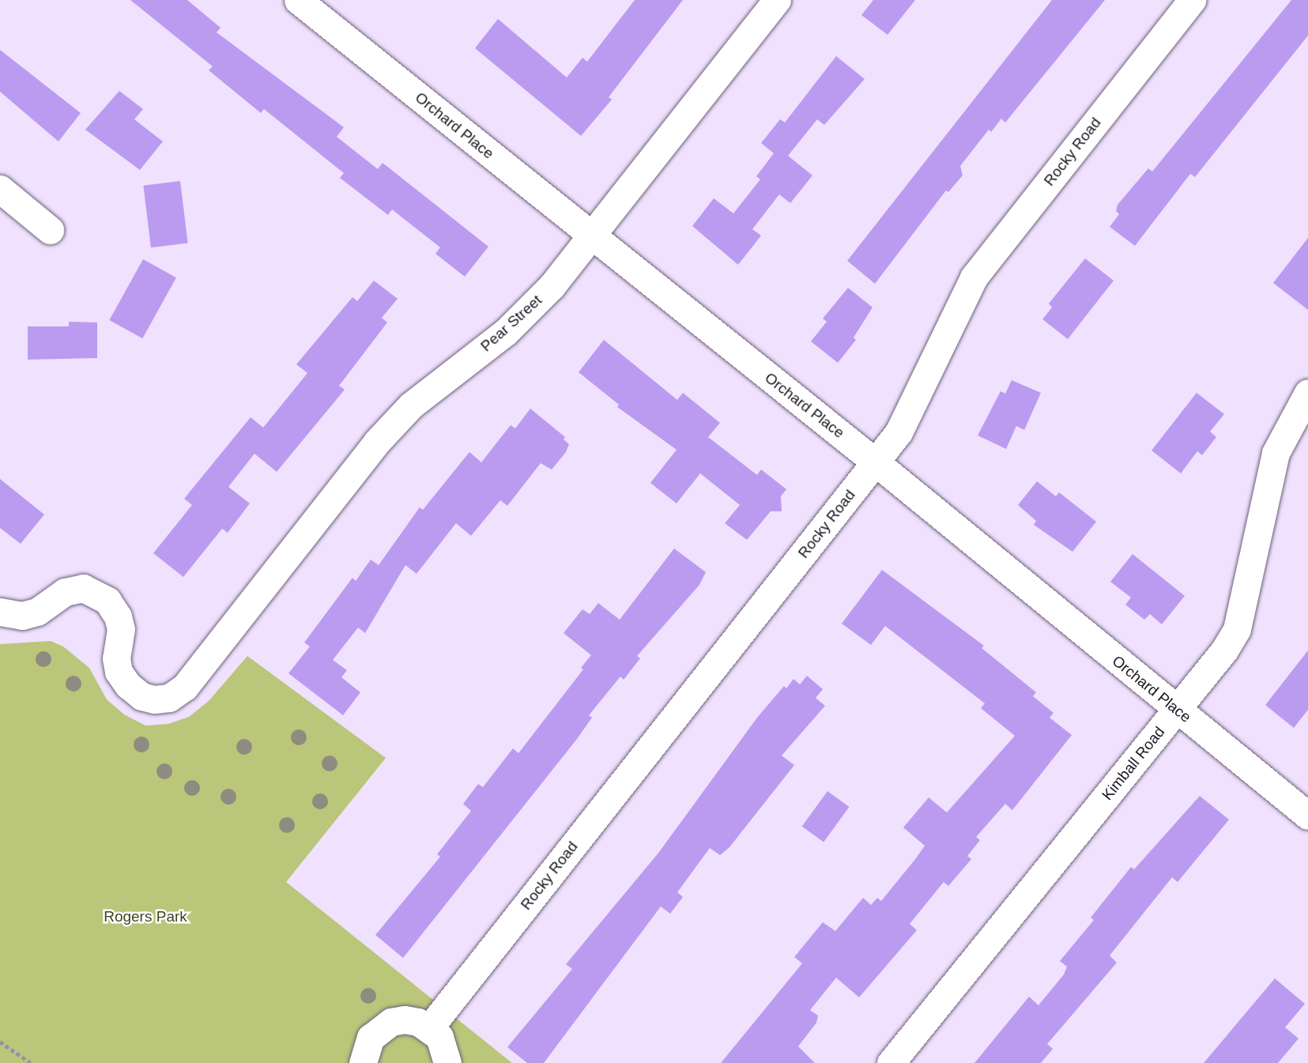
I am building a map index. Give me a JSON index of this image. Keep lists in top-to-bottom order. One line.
{"streets":{"street":["Orchard Place","Rocky Road","Pear Street","Kimball Road"]},"crossings":[["Orchard Place","Rocky Road"],["Orchard Place","Pear Street"],["Orchard Place","Kimball Road"]],"parks":["Rogers Park"]}
